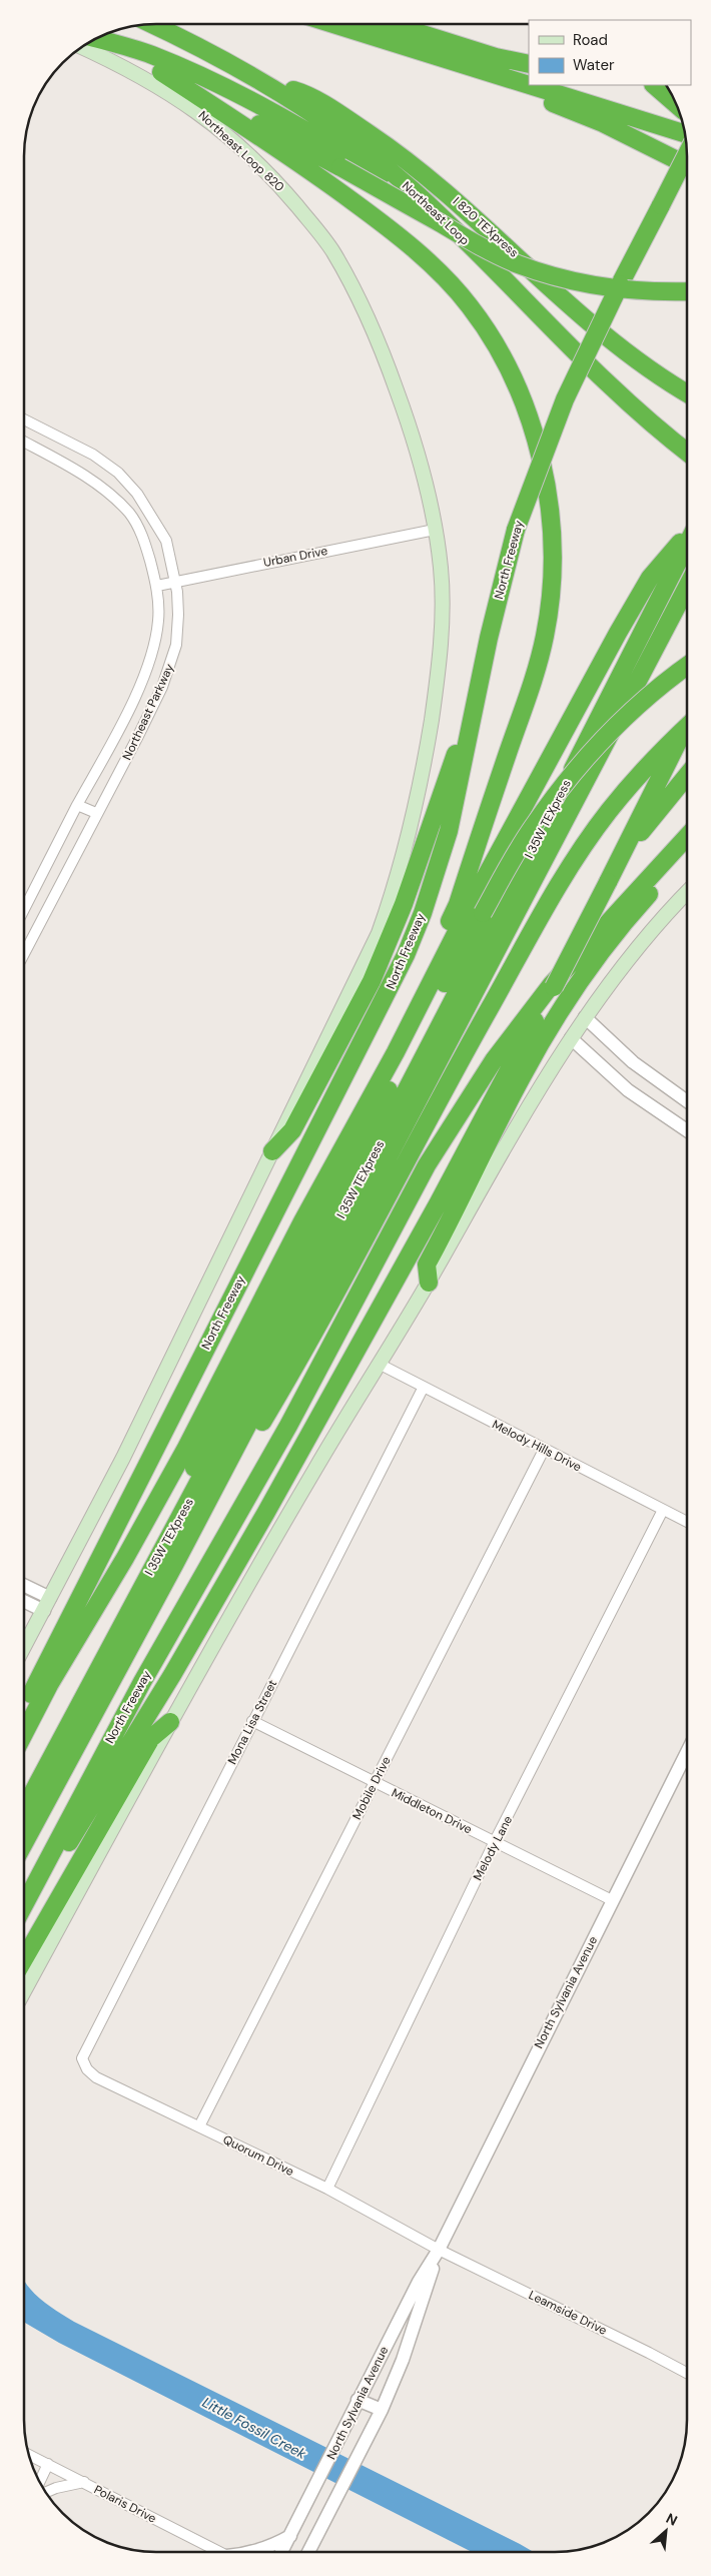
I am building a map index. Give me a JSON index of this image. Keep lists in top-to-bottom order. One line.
{"streets":{"highway":["Northeast Loop","I 820 TEXpress","North Freeway","I 35W TEXpress"],"main road":["Northeast Loop 820"],"street":["Urban Drive","Northeast Parkway","Melody Hills Drive","Mona Lisa Street","Mobile Drive","Middleton Drive","Melody Lane","North Sylvania Avenue","Quorum Drive","Leamside Drive","Polaris Drive"]},"crossings":[["Northeast Loop 820","North Freeway"],["Northeast Loop","I 820 TEXpress"],["Urban Drive","North Freeway"],["Urban Drive","Northeast Parkway"],["Melody Hills Drive","Mona Lisa Street"],["Melody Hills Drive","Mobile Drive"],["Melody Hills Drive","Melody Lane"],["Mona Lisa Street","Middleton Drive"],["Mona Lisa Street","Quorum Drive"],["Mobile Drive","Middleton Drive"],["Mobile Drive","Quorum Drive"],["Middleton Drive","Melody Lane"],["Middleton Drive","North Sylvania Avenue"],["Melody Lane","Quorum Drive"],["North Sylvania Avenue","Quorum Drive"],["North Sylvania Avenue","Leamside Drive"],["Quorum Drive","Leamside Drive"]],"water":["Little Fossil Creek"],"legend":["Road","Water"],"north":"top right"}
